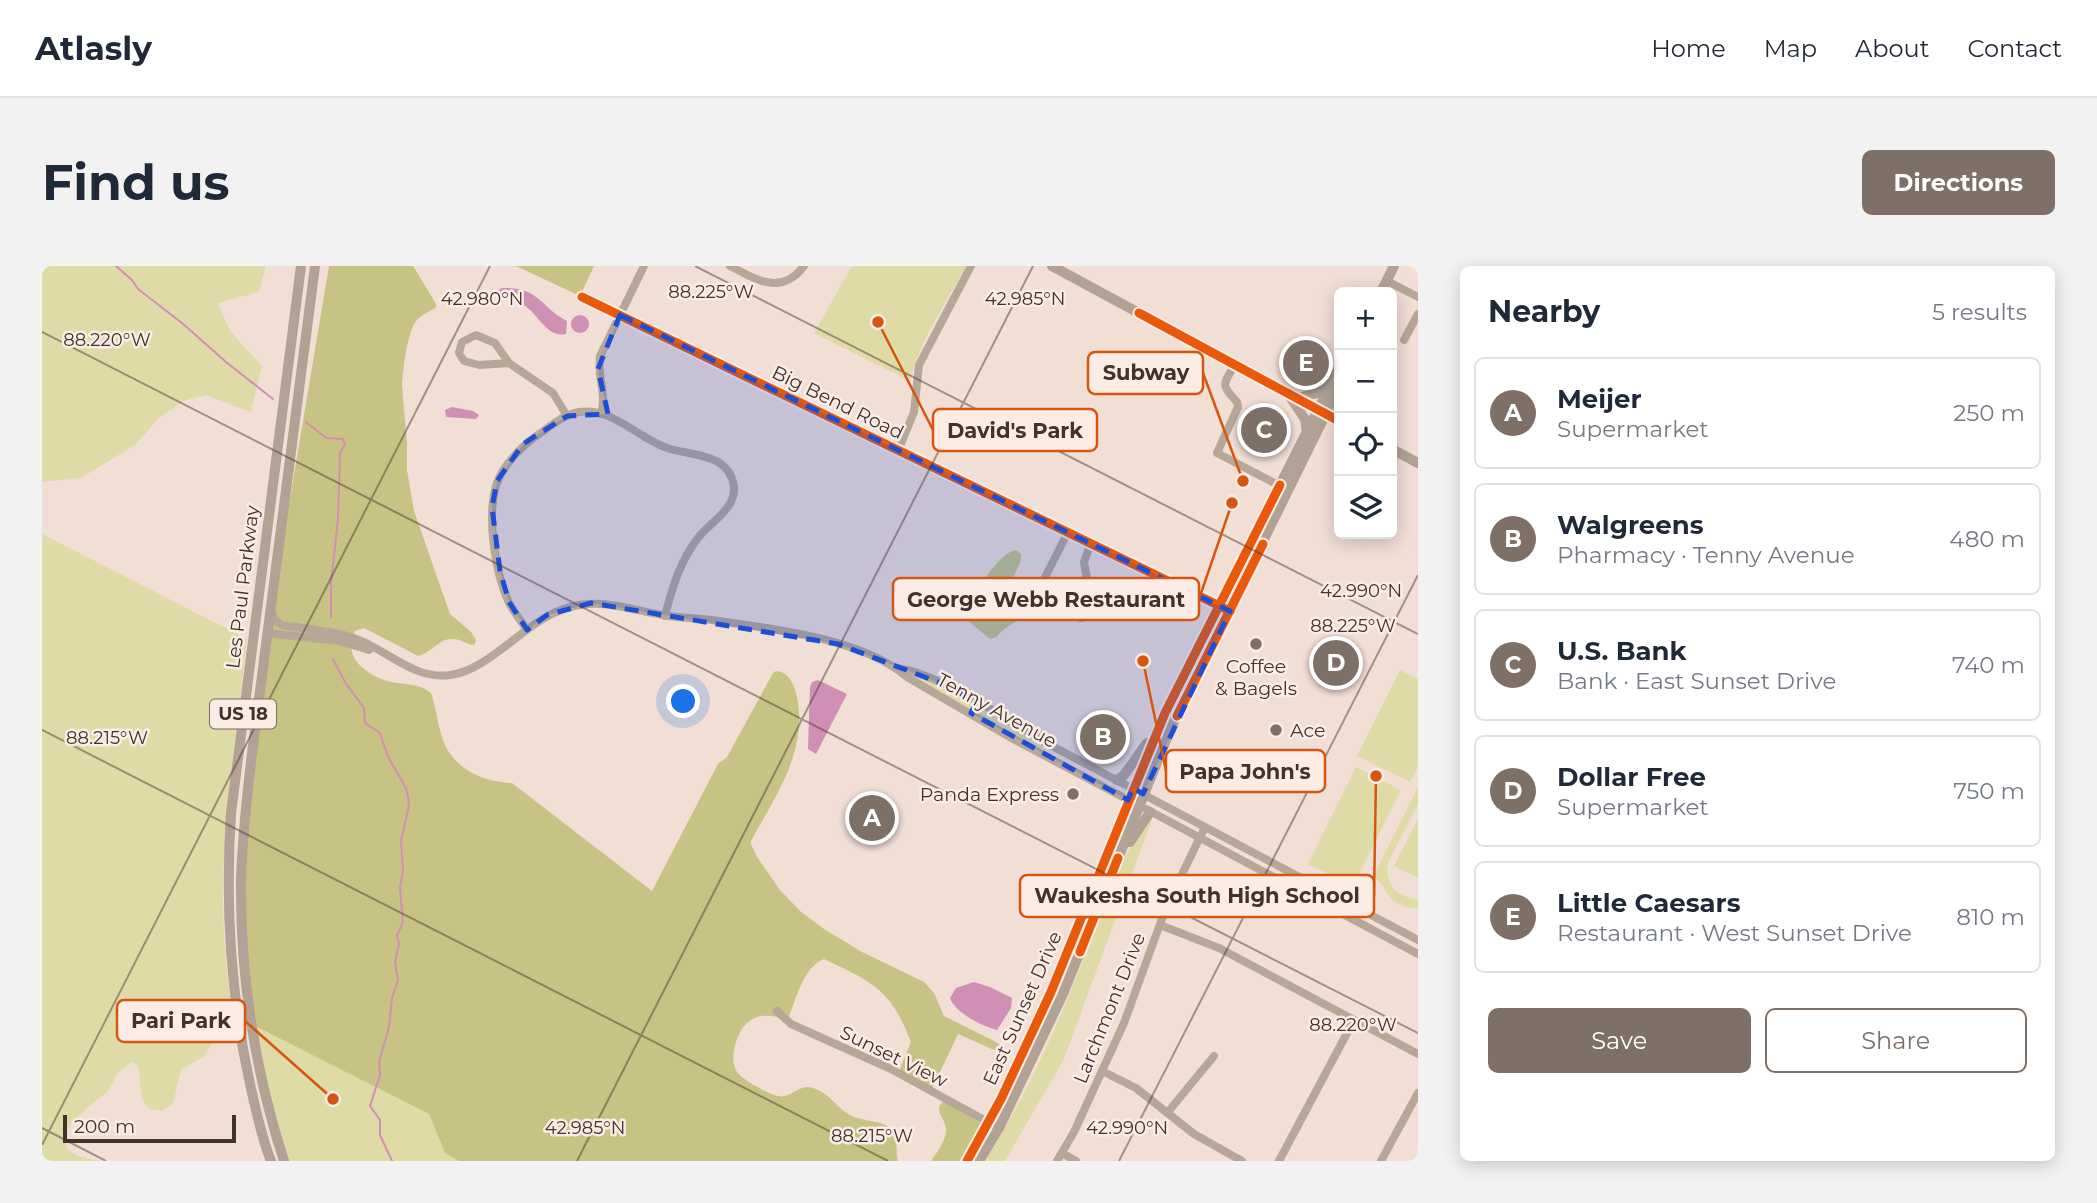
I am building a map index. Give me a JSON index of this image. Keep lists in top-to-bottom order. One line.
{"streets":{"main road":["Les Paul Parkway","US 18","East Sunset Drive"],"street":["Big Bend Road","Tenny Avenue","Larchmont Drive","Sunset View"]},"crossings":[["Big Bend Road","East Sunset Drive"],["Les Paul Parkway","Tenny Avenue"],["Tenny Avenue","East Sunset Drive"],["Tenny Avenue","Larchmont Drive"],["East Sunset Drive","Sunset View"]],"places":["David's Park","Subway","George Webb Restaurant","Coffee & Bagels","Papa John's","Ace","Waukesha South High School","Panda Express","Pari Park"],"scale_bar":"200 m","page":{"header":"Atlasly","nav":["Home","Map","About","Contact"],"buttons":["Directions",["Save","Share"]],"title":"Find us","heading":["Nearby","5 results"],"map_buttons":["+","−"],"pins":["E","C","D","B","A"],"list":[{"mark":"A","name":"Meijer","note":"Supermarket","value":"250 m"},{"mark":"B","name":"Walgreens","note":"Pharmacy · Tenny Avenue","value":"480 m"},{"mark":"C","name":"U.S. Bank","note":"Bank · East Sunset Drive","value":"740 m"},{"mark":"D","name":"Dollar Free","note":"Supermarket","value":"750 m"},{"mark":"E","name":"Little Caesars","note":"Restaurant · West Sunset Drive","value":"810 m"}],"scale":"200 m"},"coordinates":["88.225°W","42.980°N","42.985°N","88.220°W","42.990°N","88.215°W"]}
